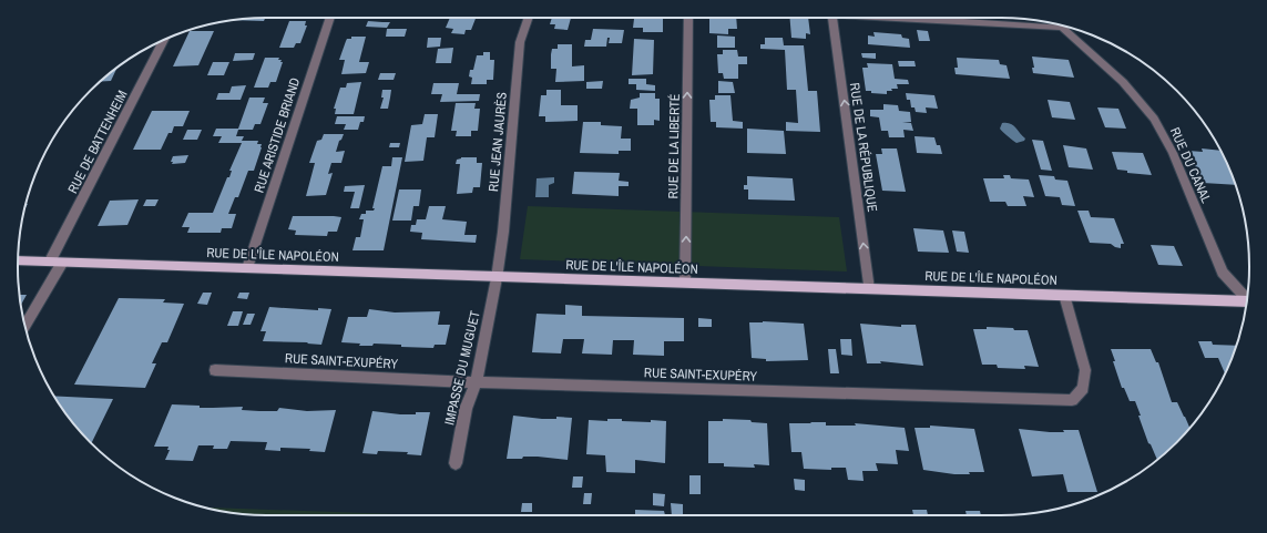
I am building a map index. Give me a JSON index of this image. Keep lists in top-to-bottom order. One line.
{"streets":{"main road":["RUE DE L'ÎLE NAPOLÉON"],"street":["RUE ARISTIDE BRIAND","RUE DE BATTENHEIM","RUE JEAN JAURÈS","RUE DE LA LIBERTÉ","RUE DE LA RÉPUBLIQUE","RUE DU CANAL","RUE SAINT-EXUPÉRY","IMPASSE DU MUGUET"]},"crossings":[["RUE ARISTIDE BRIAND","RUE DE L'ÎLE NAPOLÉON"],["RUE DE BATTENHEIM","RUE DE L'ÎLE NAPOLÉON"],["RUE JEAN JAURÈS","RUE DE L'ÎLE NAPOLÉON"],["RUE JEAN JAURÈS","IMPASSE DU MUGUET"],["RUE DE LA LIBERTÉ","RUE DE L'ÎLE NAPOLÉON"],["RUE DE LA RÉPUBLIQUE","RUE DE L'ÎLE NAPOLÉON"],["RUE DE L'ÎLE NAPOLÉON","RUE SAINT-EXUPÉRY"],["RUE DE L'ÎLE NAPOLÉON","IMPASSE DU MUGUET"],["RUE SAINT-EXUPÉRY","IMPASSE DU MUGUET"]],"one_way":["RUE DE LA LIBERTÉ","RUE DE LA RÉPUBLIQUE"]}
